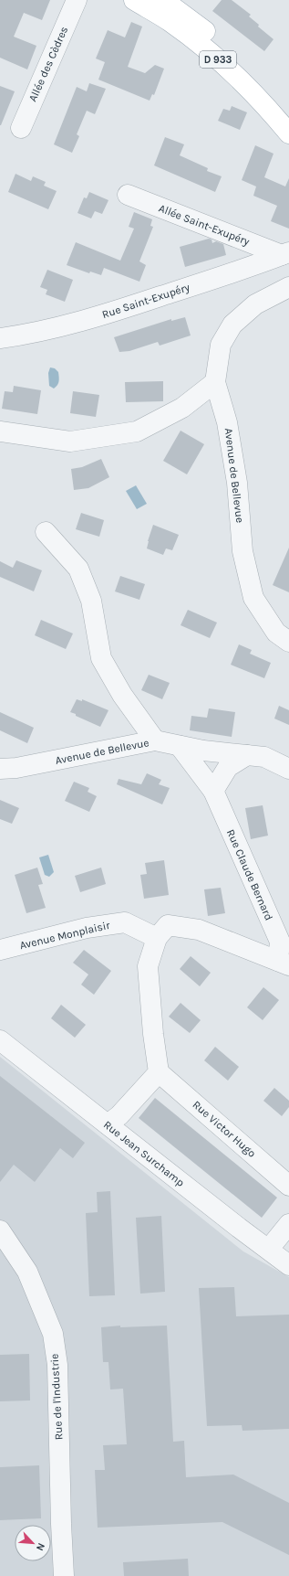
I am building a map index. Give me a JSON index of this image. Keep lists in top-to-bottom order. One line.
{"streets":{"main road":["D 933"],"street":["Allée des Cèdres","Allée Saint-Exupéry","Rue Saint-Exupéry","Avenue de Bellevue","Rue Claude Bernard","Avenue Monplaisir","Rue Victor Hugo","Rue Jean Surchamp","Rue de l'Industrie"]},"crossings":[["Allée Saint-Exupéry","Rue Saint-Exupéry"],["Avenue de Bellevue","Rue Claude Bernard"]],"north":"bottom right"}
